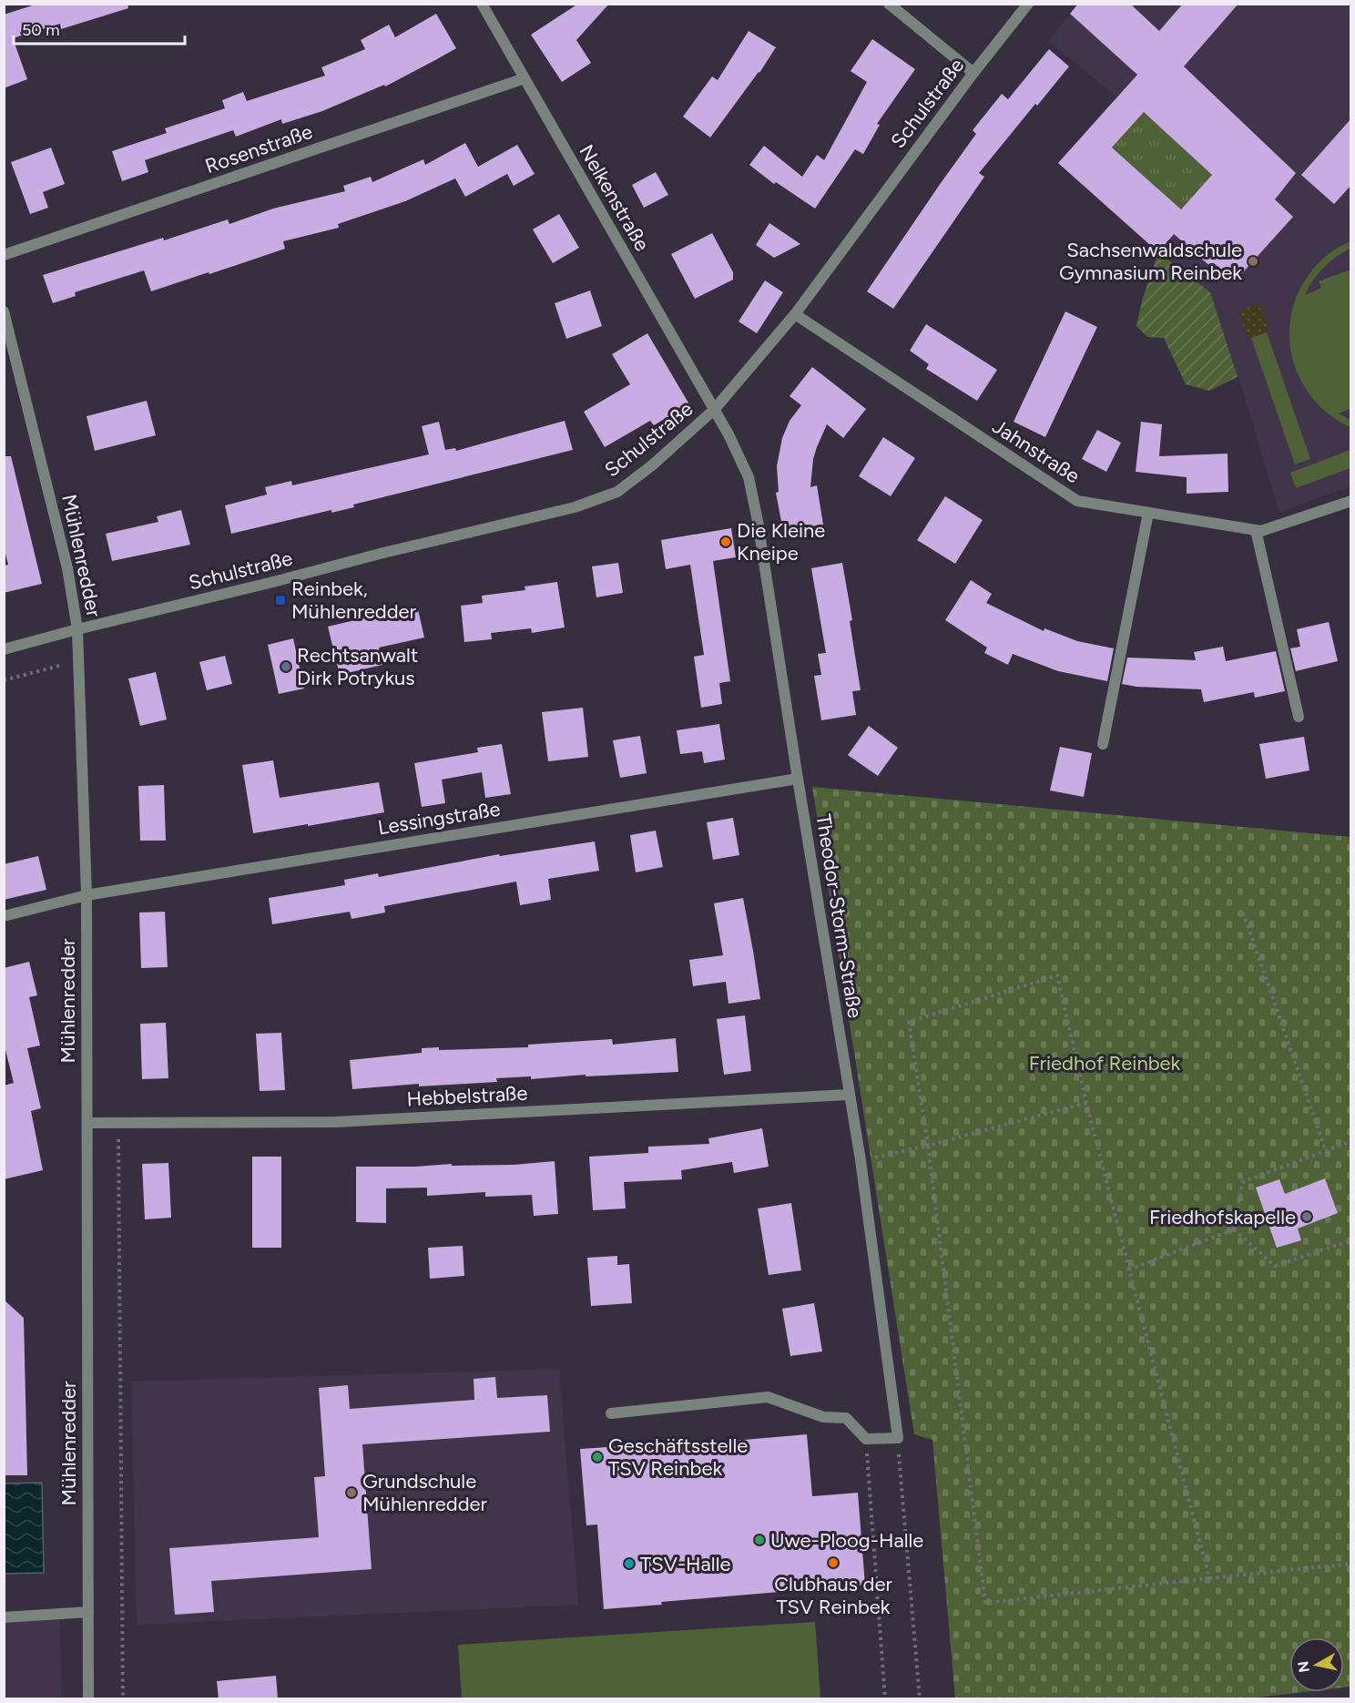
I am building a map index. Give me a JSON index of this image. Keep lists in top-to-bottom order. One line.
{"streets":{"street":["Schulstraße","Rosenstraße","Nelkenstraße","Jahnstraße","Mühlenredder","Lessingstraße","Theodor-Storm-Straße","Hebbelstraße"]},"crossings":[["Schulstraße","Nelkenstraße"],["Schulstraße","Jahnstraße"],["Schulstraße","Mühlenredder"],["Schulstraße","Theodor-Storm-Straße"],["Rosenstraße","Nelkenstraße"],["Nelkenstraße","Theodor-Storm-Straße"],["Mühlenredder","Lessingstraße"],["Mühlenredder","Hebbelstraße"],["Lessingstraße","Theodor-Storm-Straße"],["Theodor-Storm-Straße","Hebbelstraße"]],"parks":["Friedhof Reinbek"],"places":{"other":["Sachsenwaldschule Gymnasium Reinbek","Die Kleine Kneipe","Rechtsanwalt Dirk Potrykus","Friedhofskapelle","Geschäftsstelle TSV Reinbek","Grundschule Mühlenredder","Uwe-Ploog-Halle","Clubhaus der TSV Reinbek","TSV-Halle"],"transit":["Reinbek, Mühlenredder"]},"scale_bar":"50 m","north":"left"}
